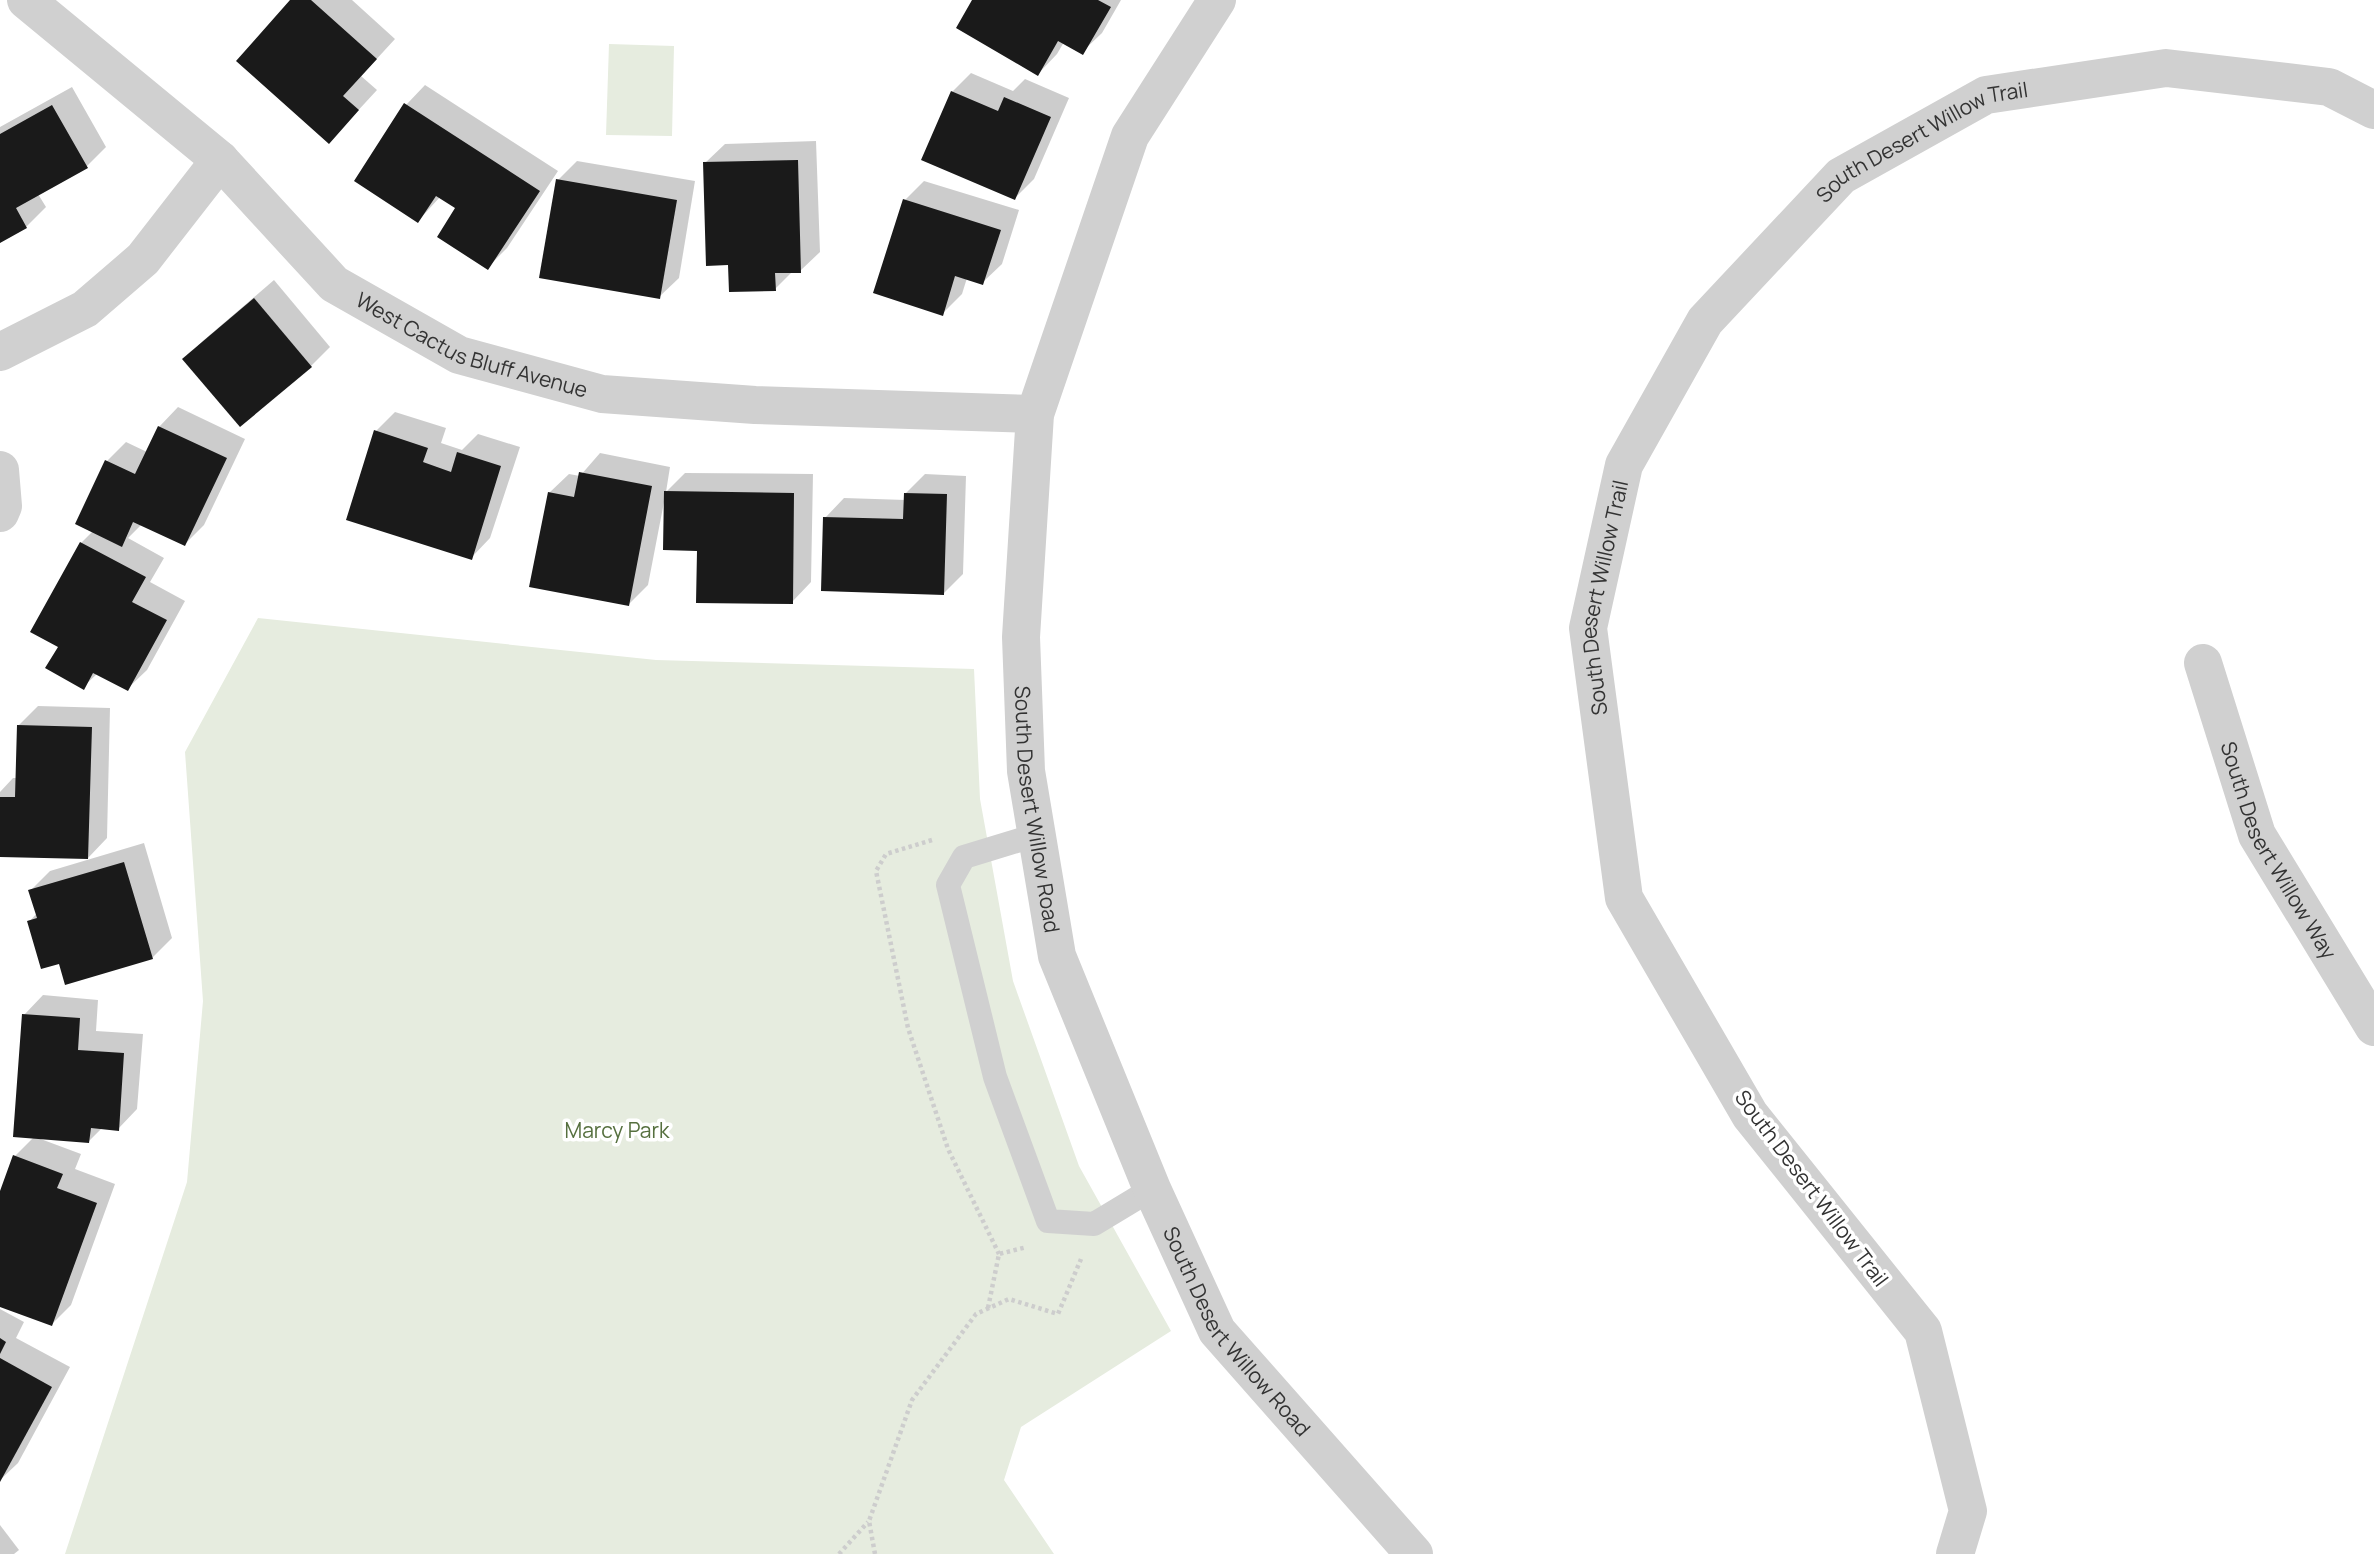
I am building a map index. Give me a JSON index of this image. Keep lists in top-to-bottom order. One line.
{"streets":{"street":["South Desert Willow Trail","West Cactus Bluff Avenue","South Desert Willow Road","South Desert Willow Way"]},"crossings":[["West Cactus Bluff Avenue","South Desert Willow Road"]],"parks":["Marcy Park"]}
